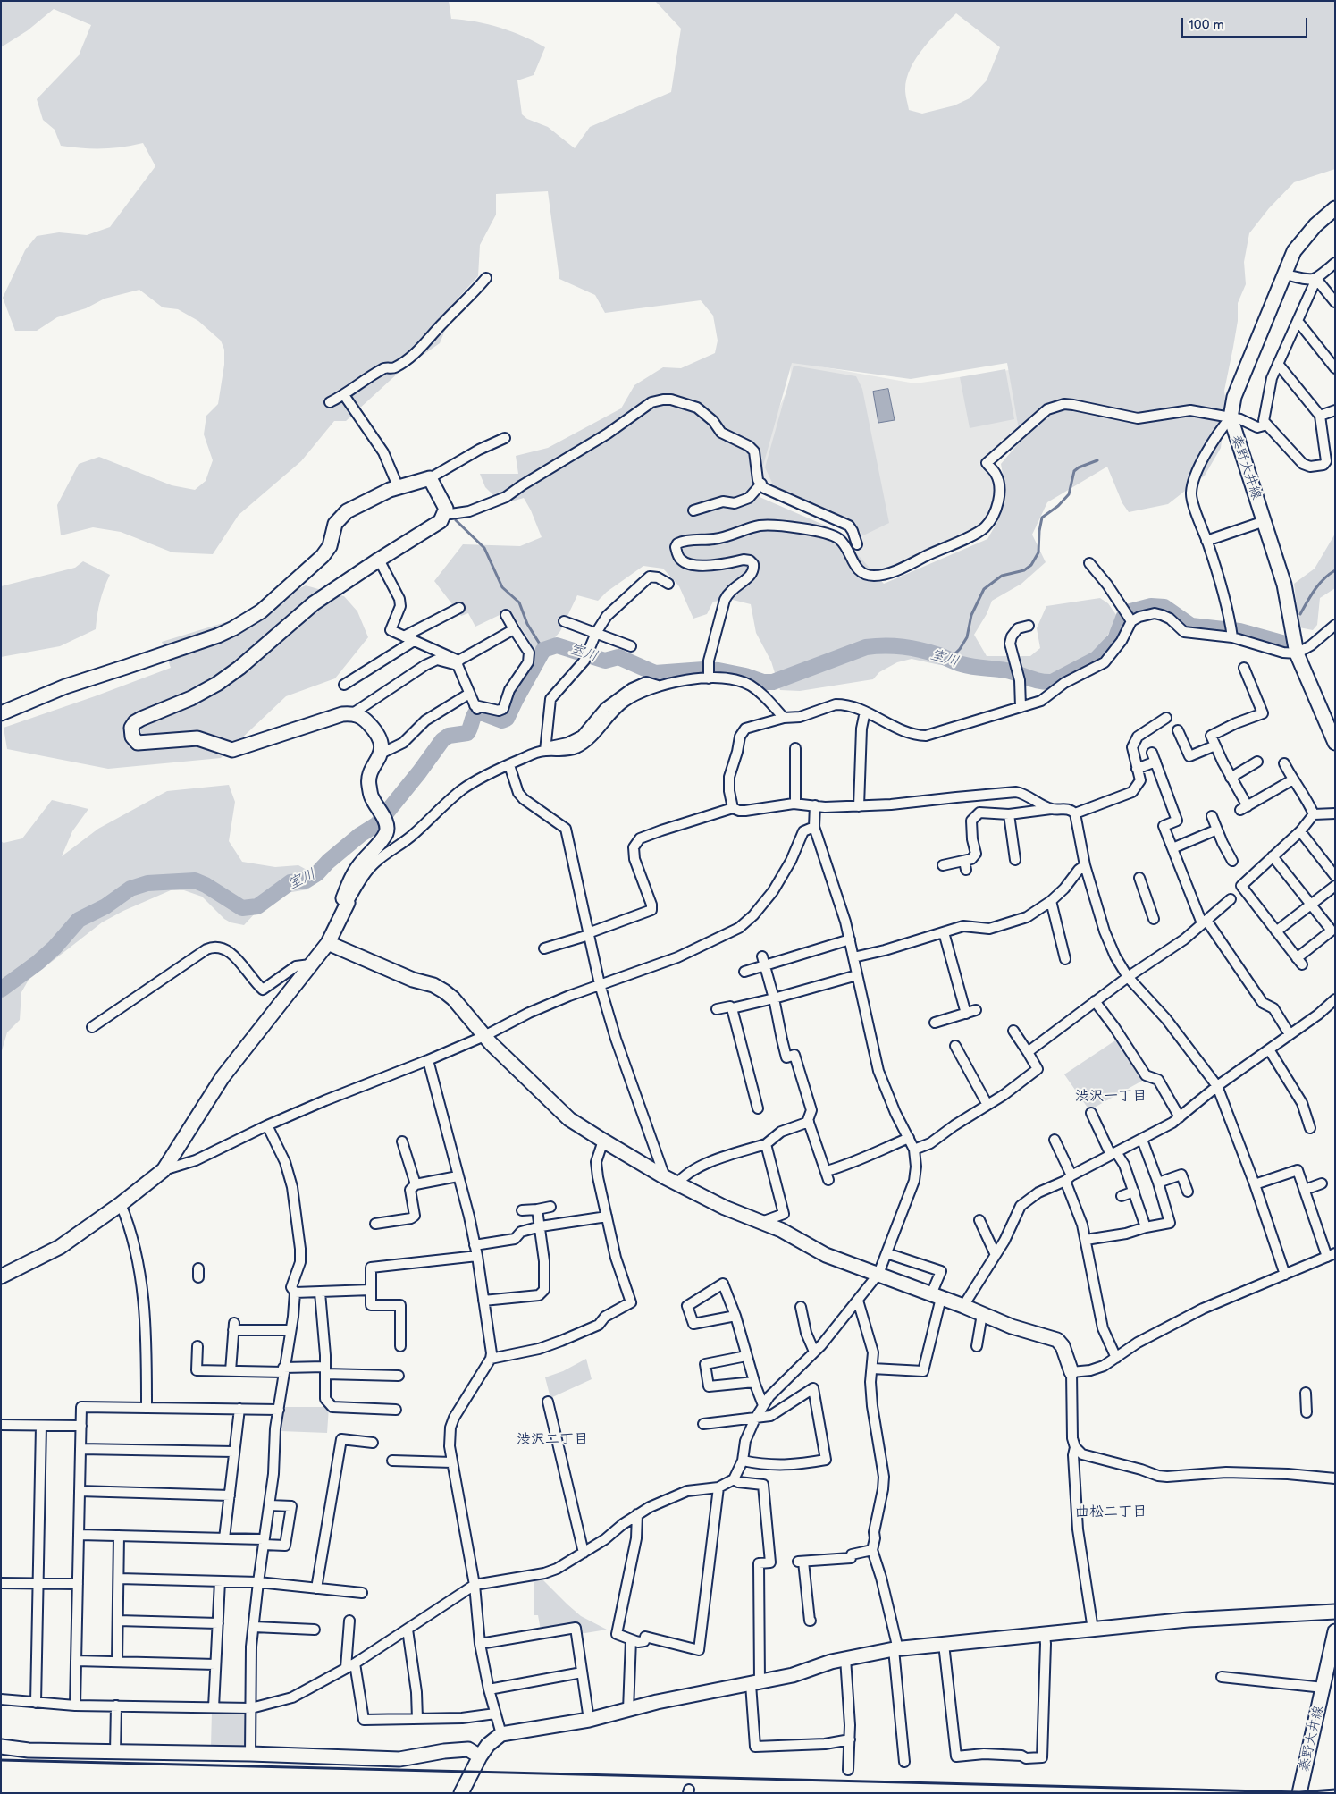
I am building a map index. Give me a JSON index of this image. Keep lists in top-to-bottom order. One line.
{"streets":{"street":["秦野大井線"]},"districts":["渋沢一丁目","渋沢二丁目","曲松二丁目"],"water":["室川"],"scale_bar":"100 m"}
